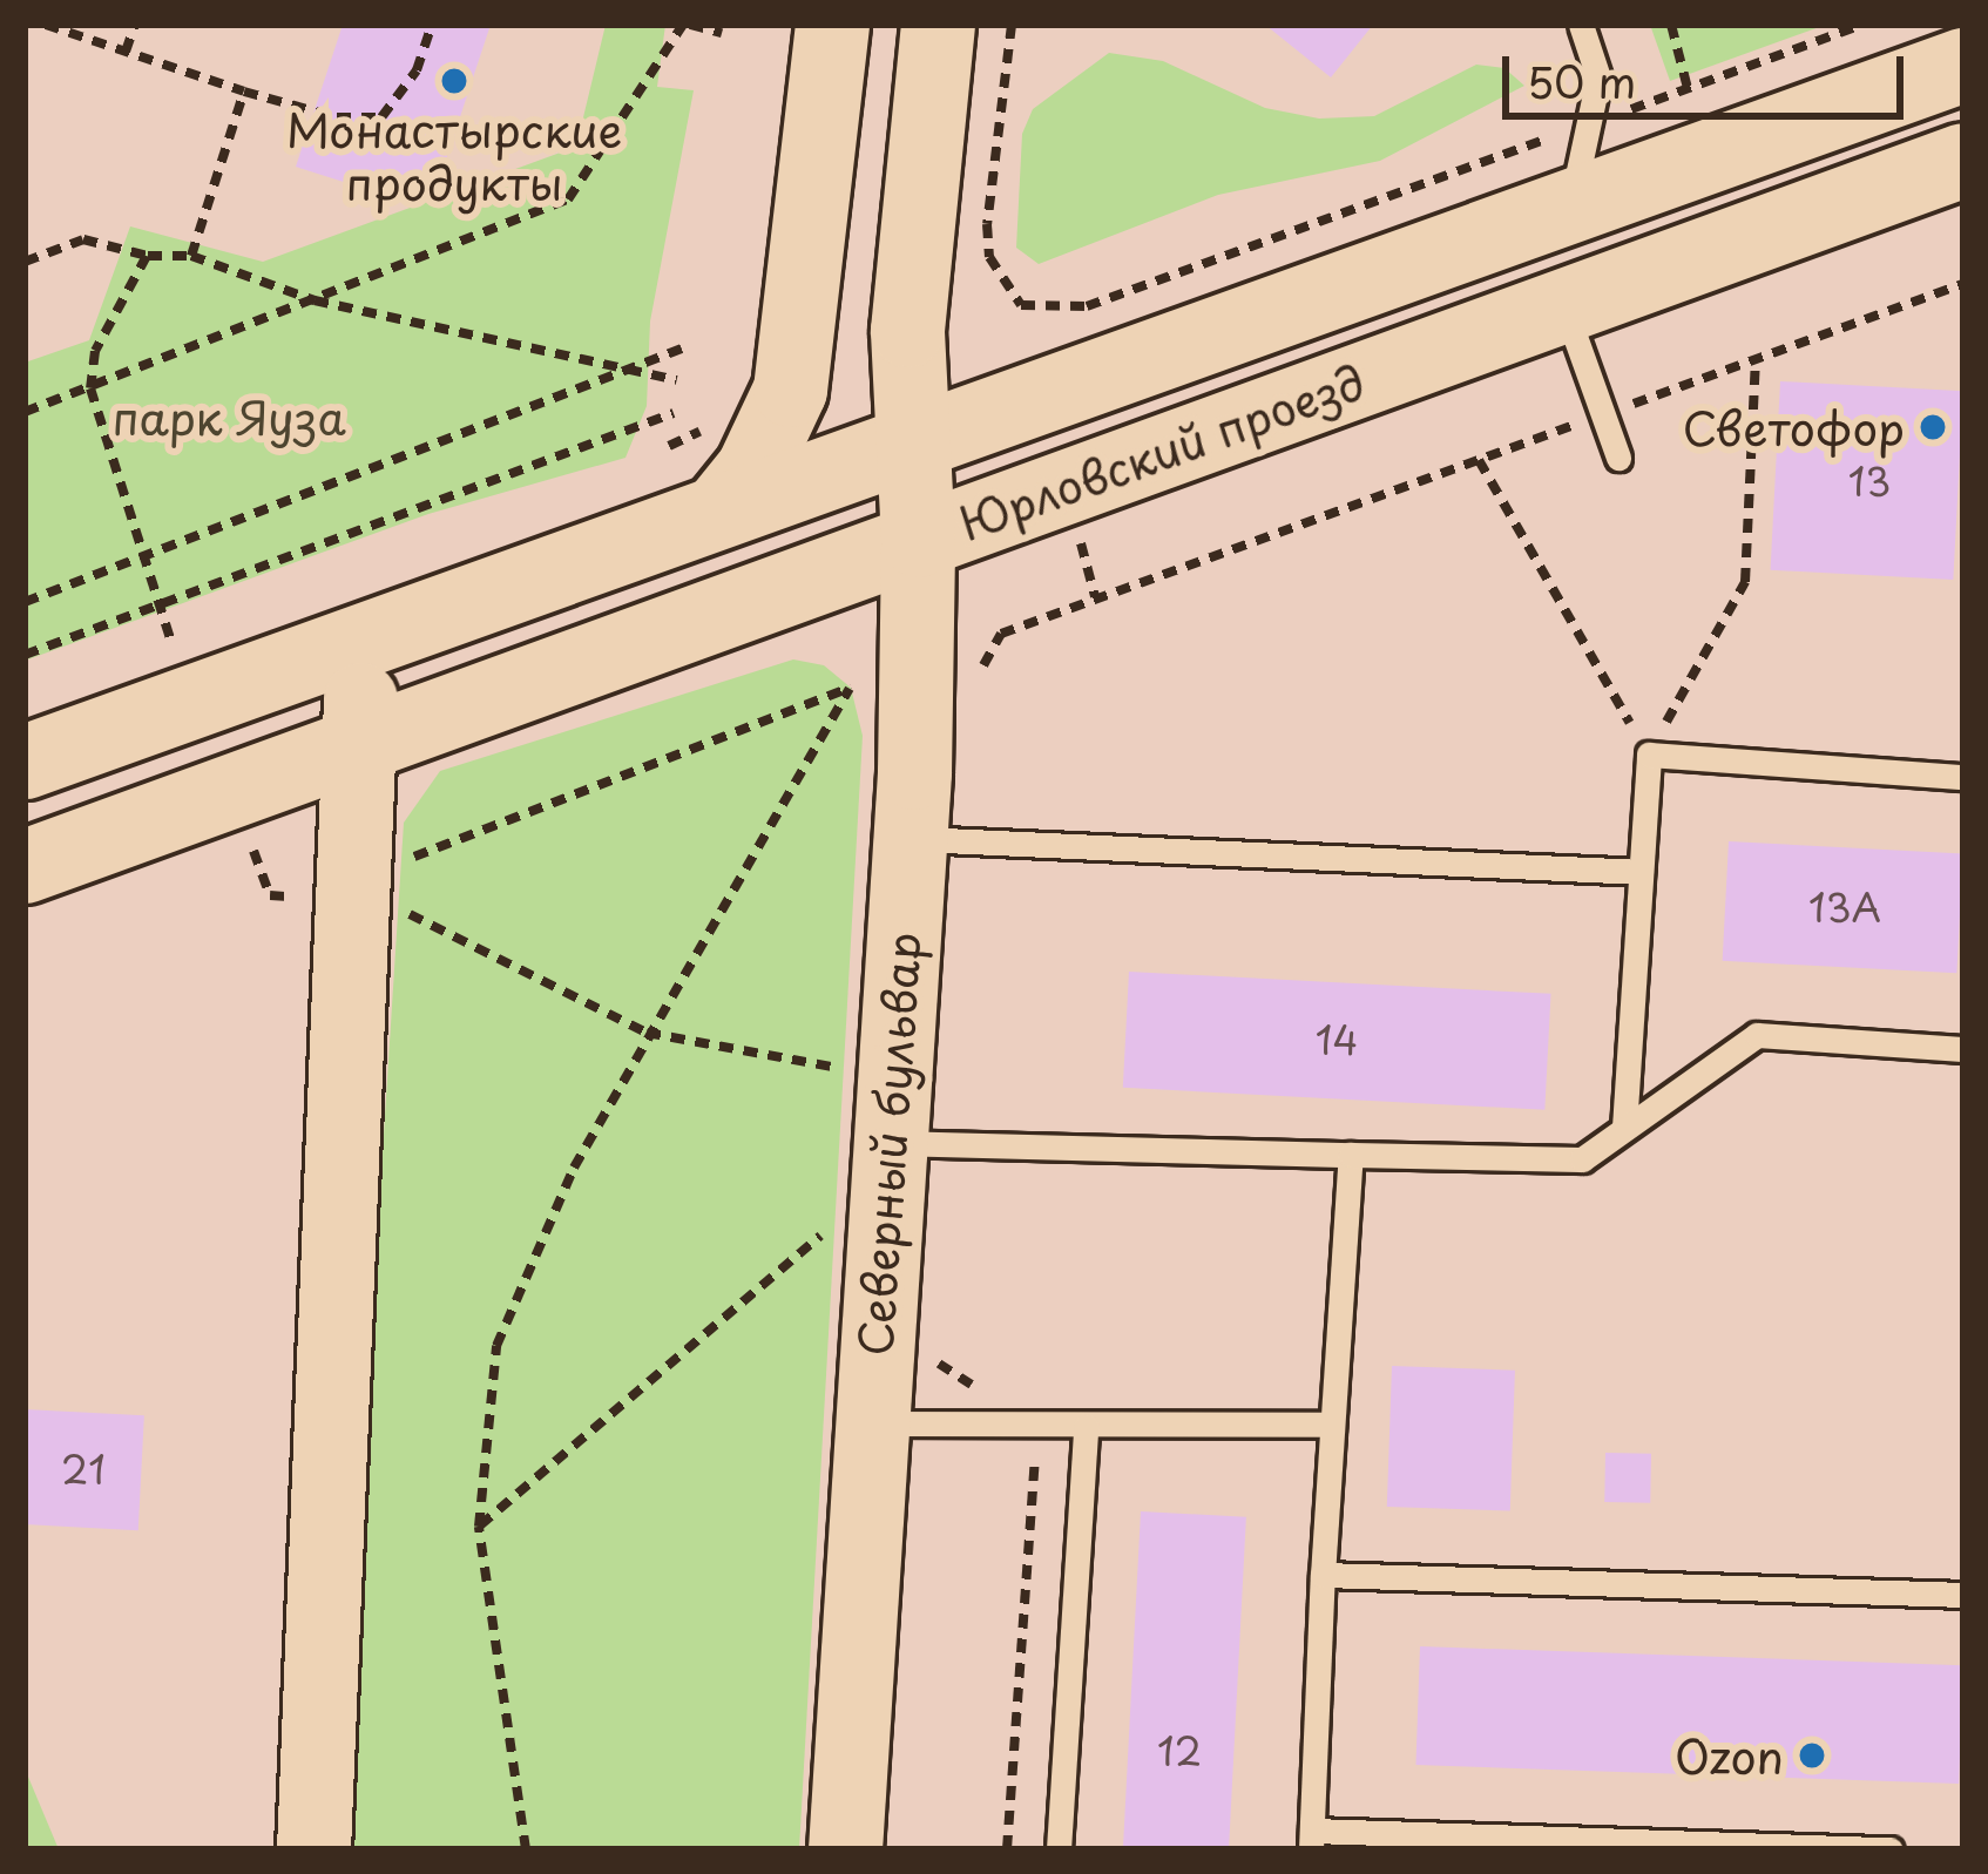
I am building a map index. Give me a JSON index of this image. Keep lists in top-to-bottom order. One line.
{"streets":{"main road":["Юрловский проезд","Северный бульвар"]},"crossings":[["Юрловский проезд","Северный бульвар"]],"parks":["парк Яуза"],"places":["Монастырские продукты","Светофор","Ozon"],"house_numbers":["13","13А","14","21","12"],"scale_bar":"50 m"}
